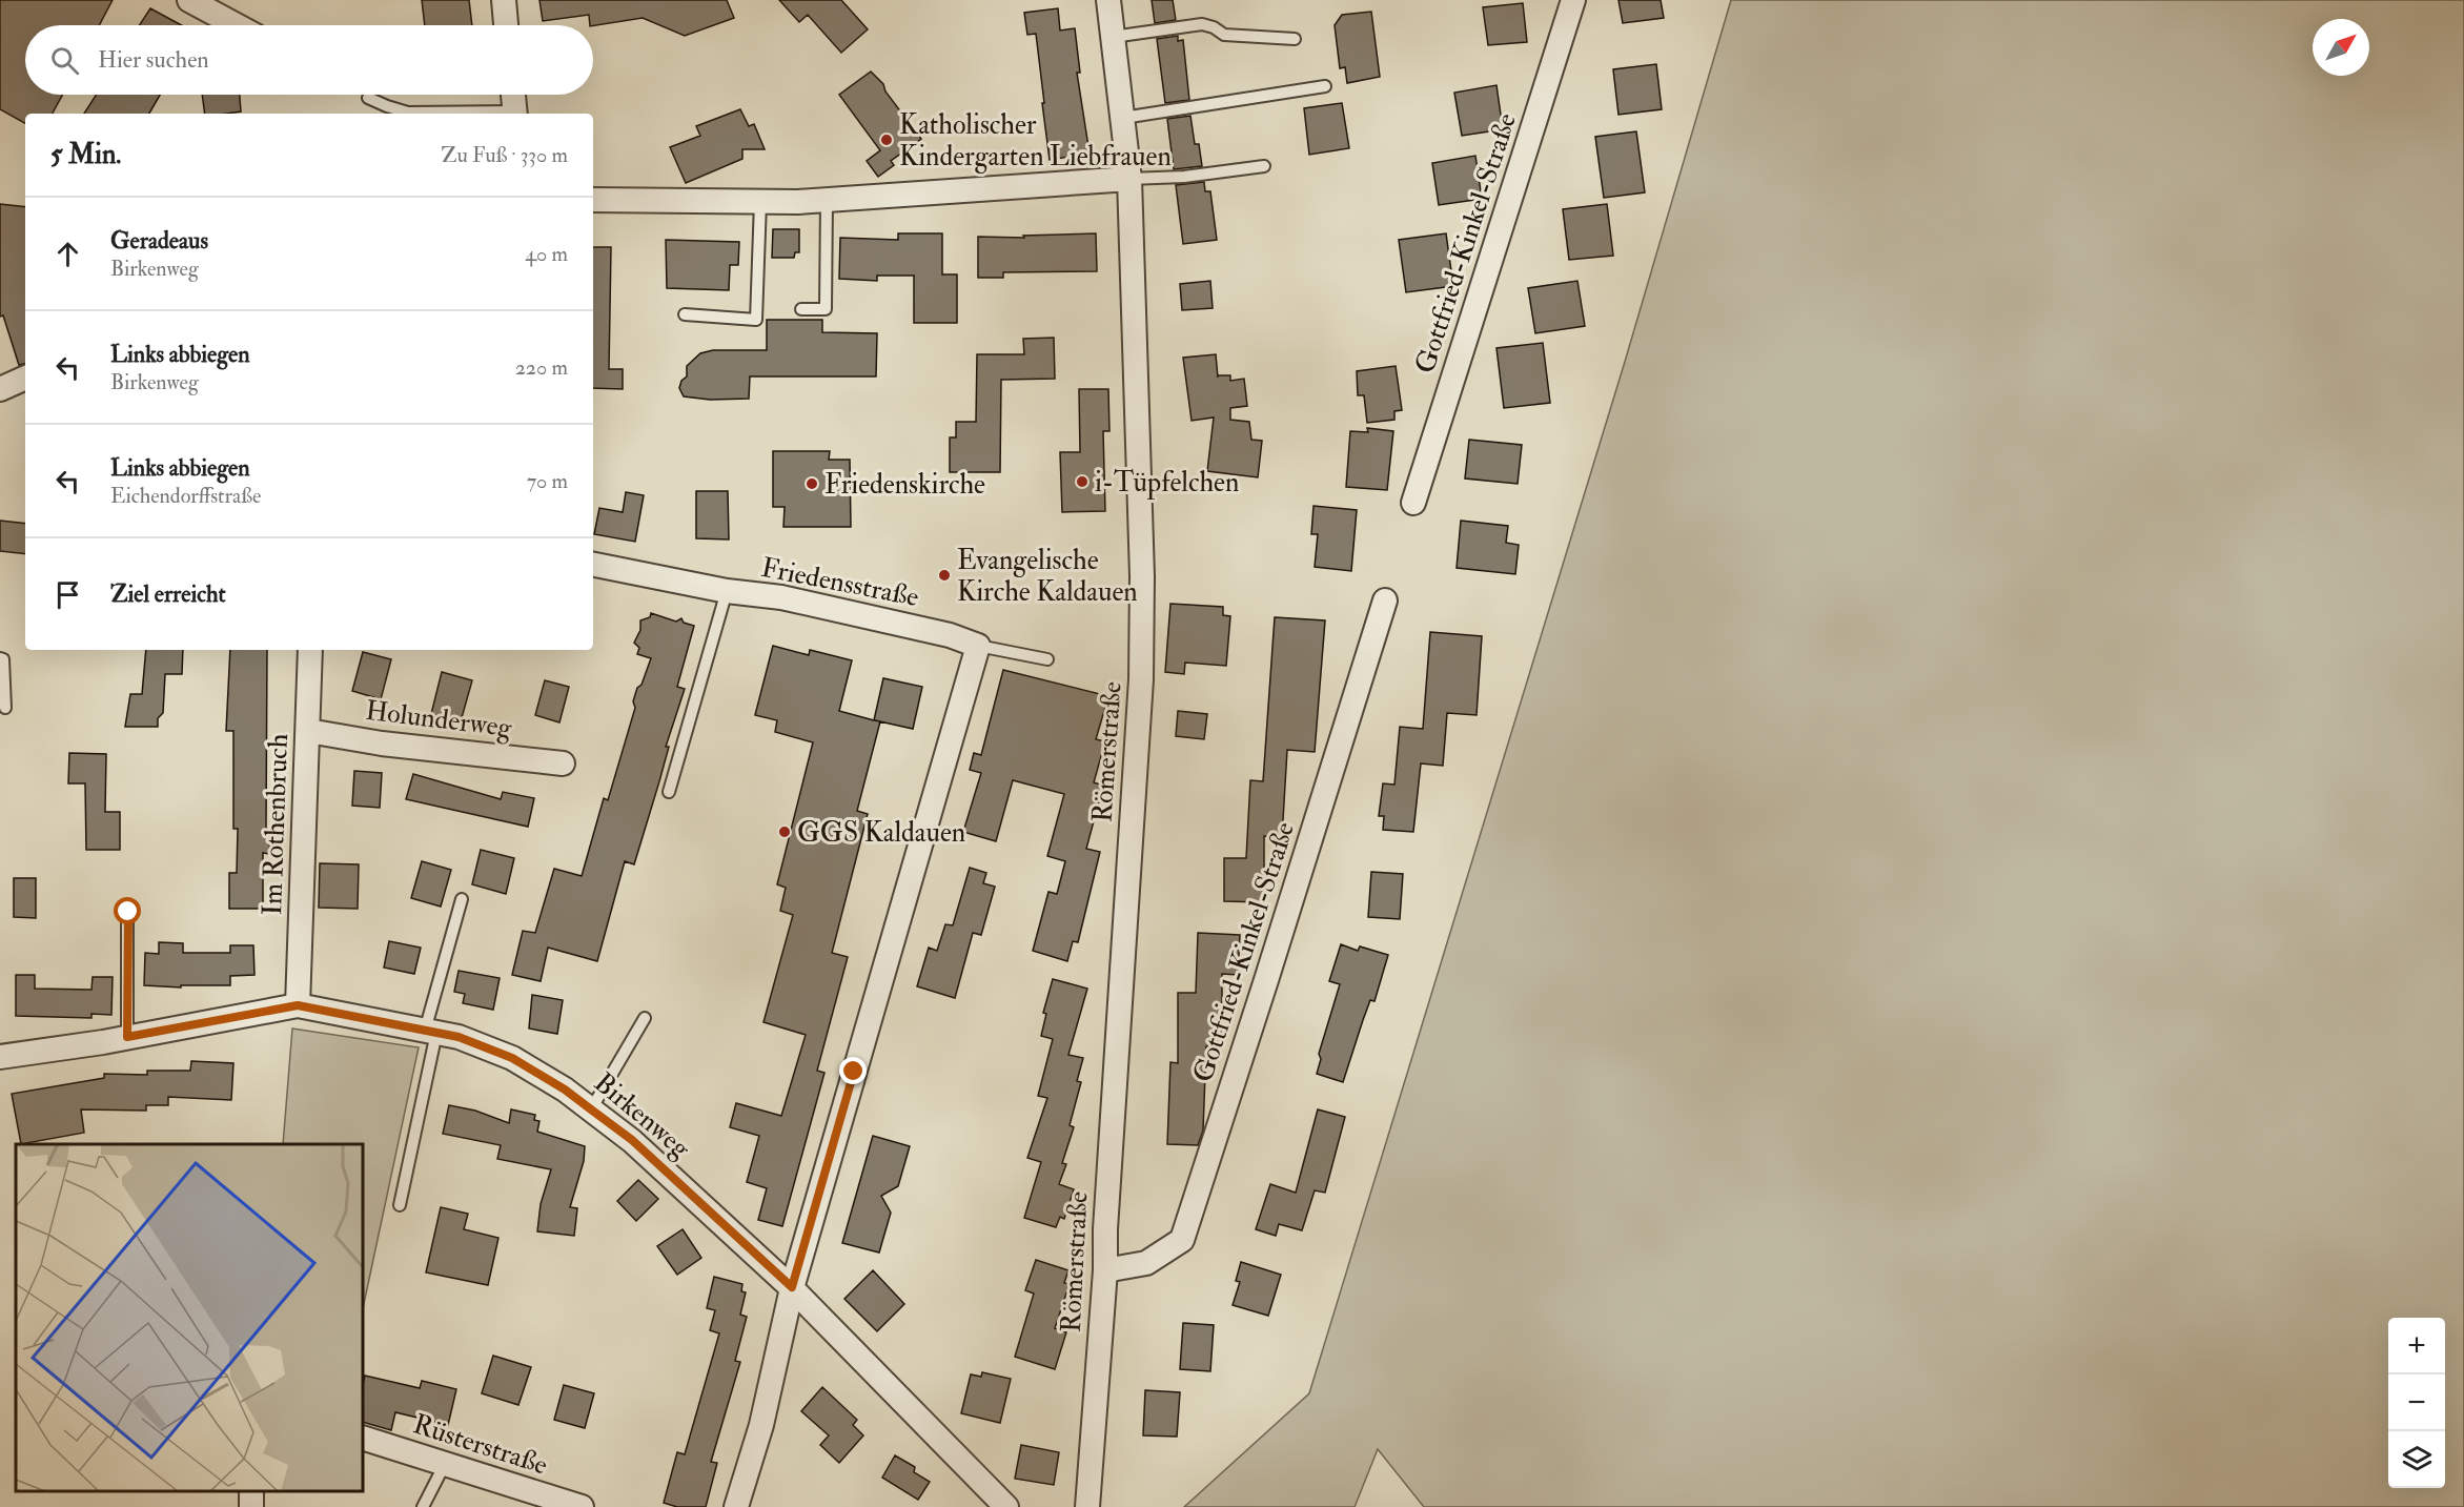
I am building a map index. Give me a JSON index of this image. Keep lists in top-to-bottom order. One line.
{"streets":{"street":["Gottfried-Kinkel-Straße","Friedensstraße","Holunderweg","Römerstraße","Im Rothenbruch","Birkenweg","Rüsterstraße"]},"crossings":[["Gottfried-Kinkel-Straße","Römerstraße"],["Holunderweg","Im Rothenbruch"],["Im Rothenbruch","Birkenweg"]],"places":["Katholischer Kindergarten Liebfrauen","i-Tüpfelchen","Friedenskirche","Evangelische Kirche Kaldauen","GGS Kaldauen"],"north":"top right","page":{"search":"Hier suchen","heading":["5 Min.","Zu Fuß · 330 m"],"list":[["Geradeaus","Birkenweg","40 m"],["Links abbiegen","Birkenweg","220 m"],["Links abbiegen","Eichendorffstraße","70 m"],"Ziel erreicht"],"map_buttons":["+","−"]}}
